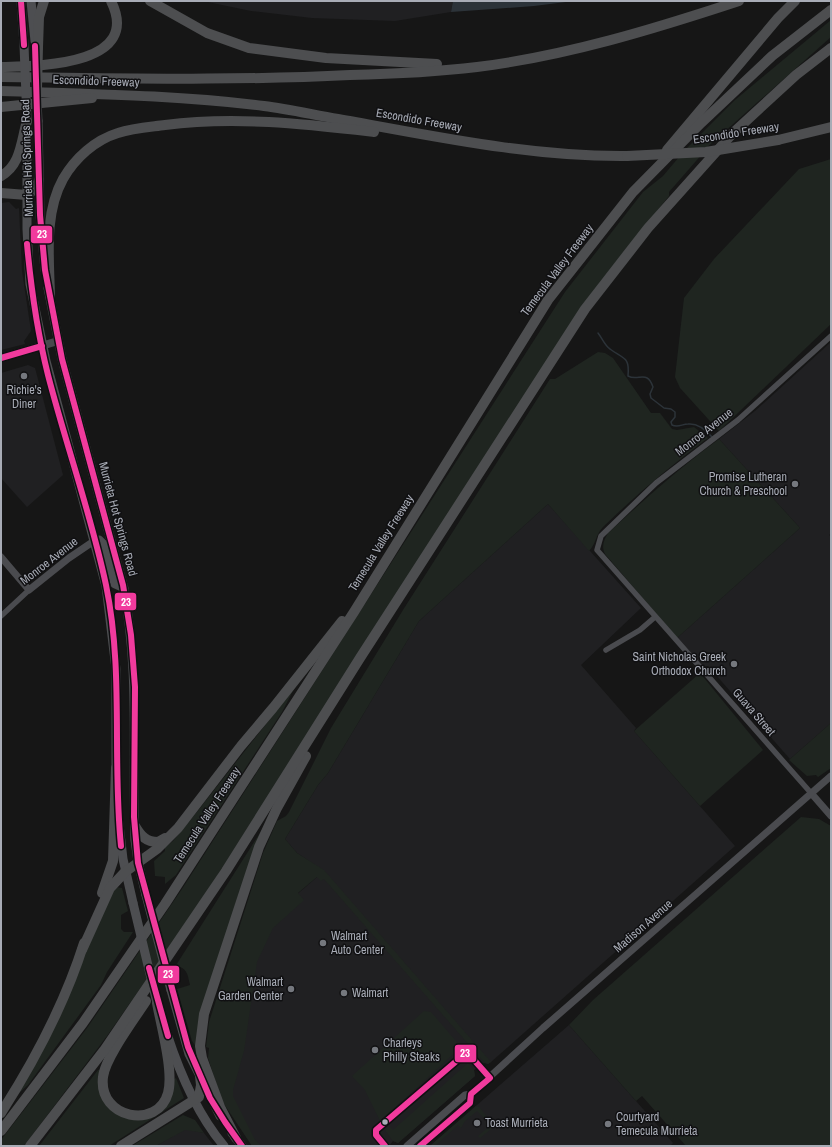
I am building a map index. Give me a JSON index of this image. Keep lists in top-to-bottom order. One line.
{"streets":{"highway":["Escondido Freeway","Temecula Valley Freeway"],"main road":["Murrieta Hot Springs Road"],"street":["Monroe Avenue","Guava Street","Madison Avenue"]},"crossings":[["Murrieta Hot Springs Road","Monroe Avenue"],["Monroe Avenue","Guava Street"],["Guava Street","Madison Avenue"]],"places":["Richie's Diner","Promise Lutheran Church & Preschool","Saint Nicholas Greek Orthodox Church","Walmart Auto Center","Walmart Garden Center","Walmart","Charleys Philly Steaks","Toast Murrieta","Courtyard Temecula Murrieta"],"lines":["transit line 23"]}
